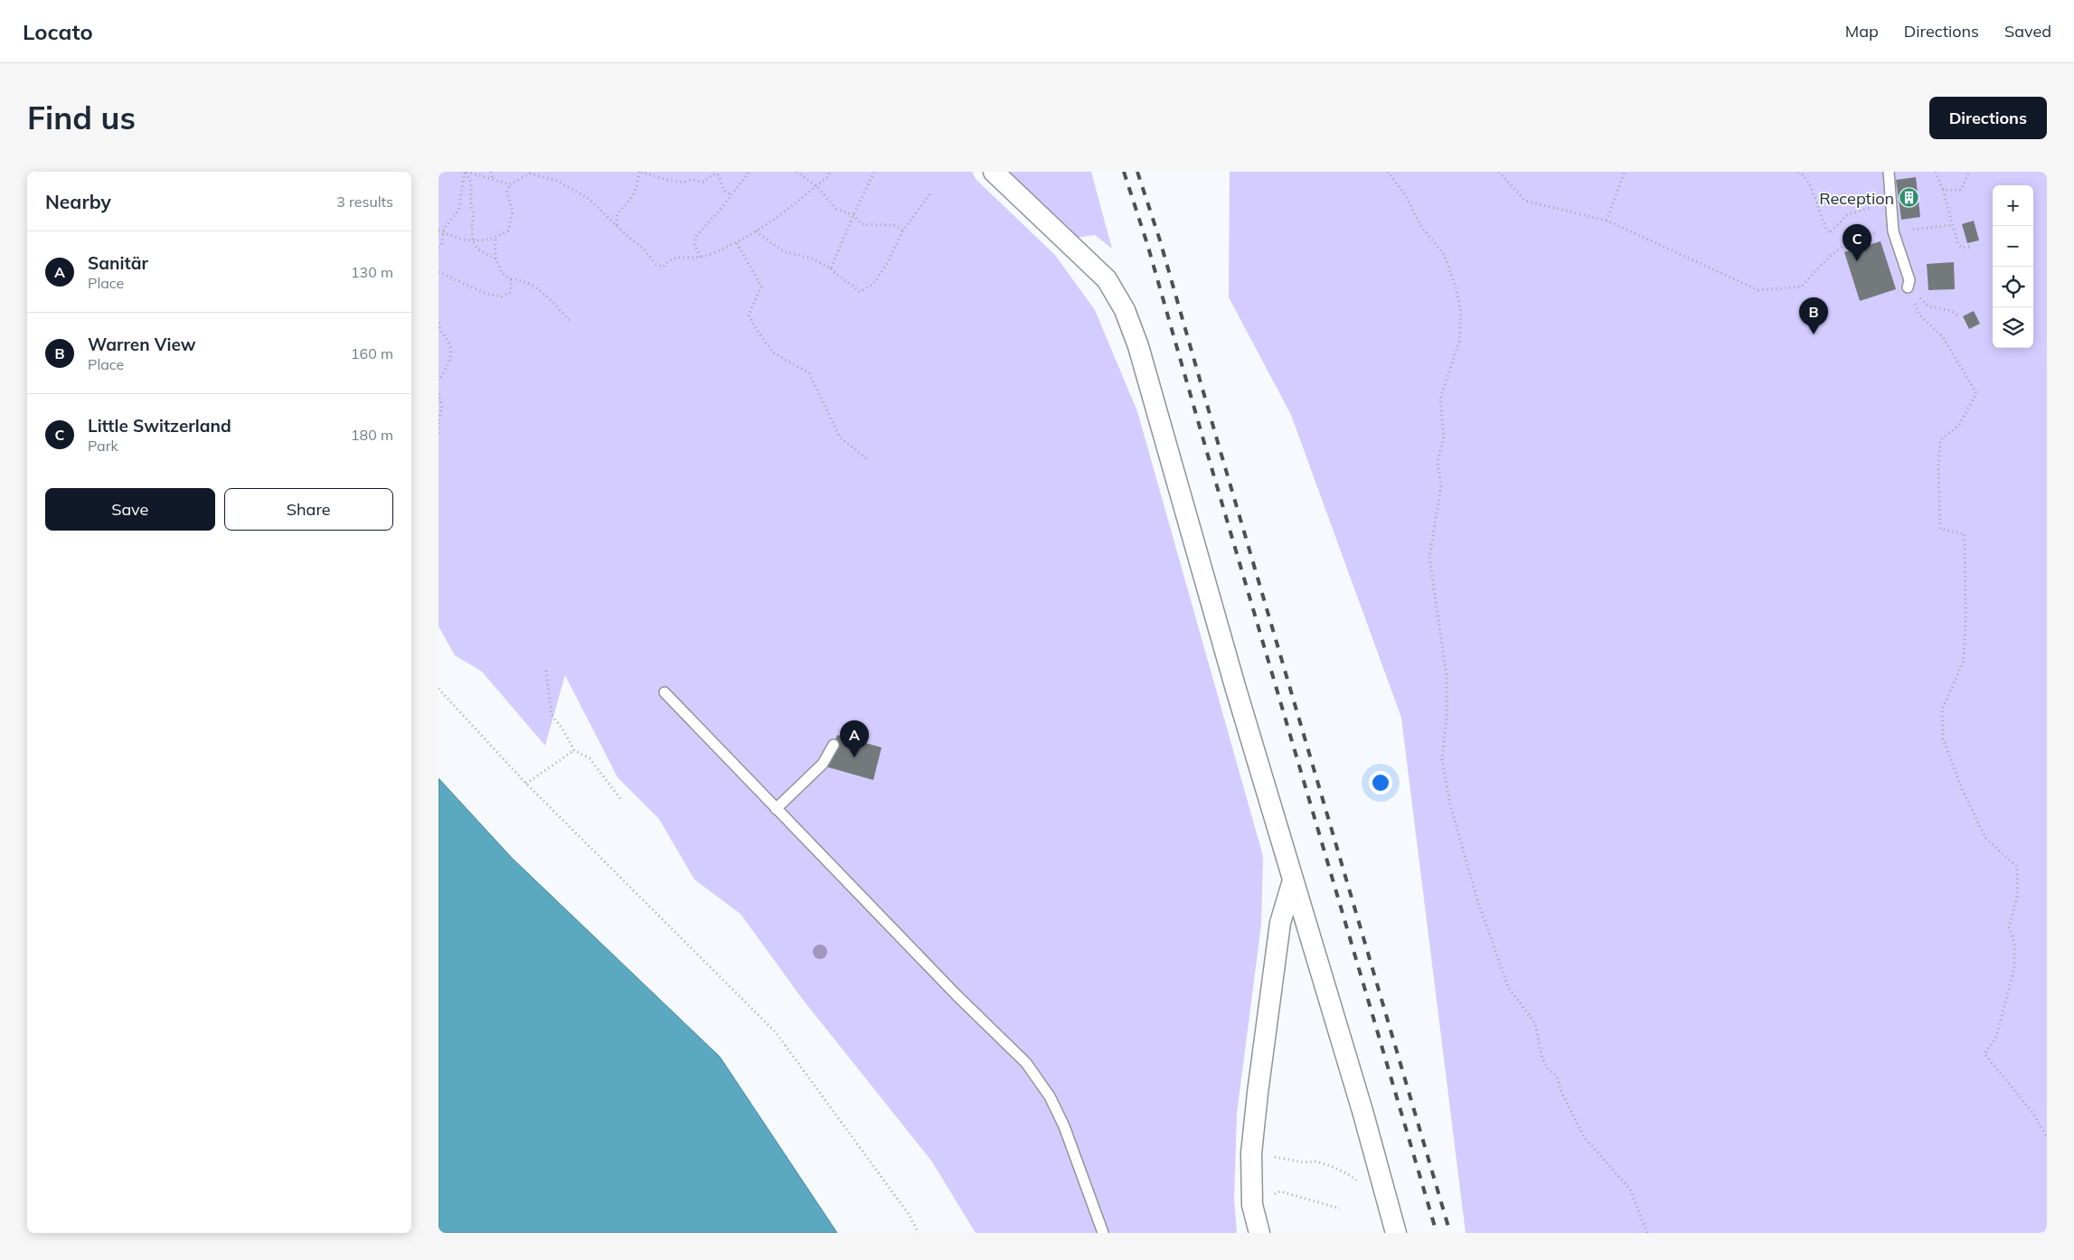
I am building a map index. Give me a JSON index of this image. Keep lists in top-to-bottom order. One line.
{"places":{"building":["Reception"]},"page":{"header":"Locato","nav":["Map","Directions","Saved"],"buttons":["Directions",["Save","Share"]],"title":"Find us","heading":["Nearby","3 results"],"map_buttons":["+","−"],"pins":["C","B","A"],"list":[{"mark":"A","name":"Sanitär","note":"Place","value":"130 m"},{"mark":"B","name":"Warren View","note":"Place","value":"160 m"},{"mark":"C","name":"Little Switzerland","note":"Park","value":"180 m"}]}}
